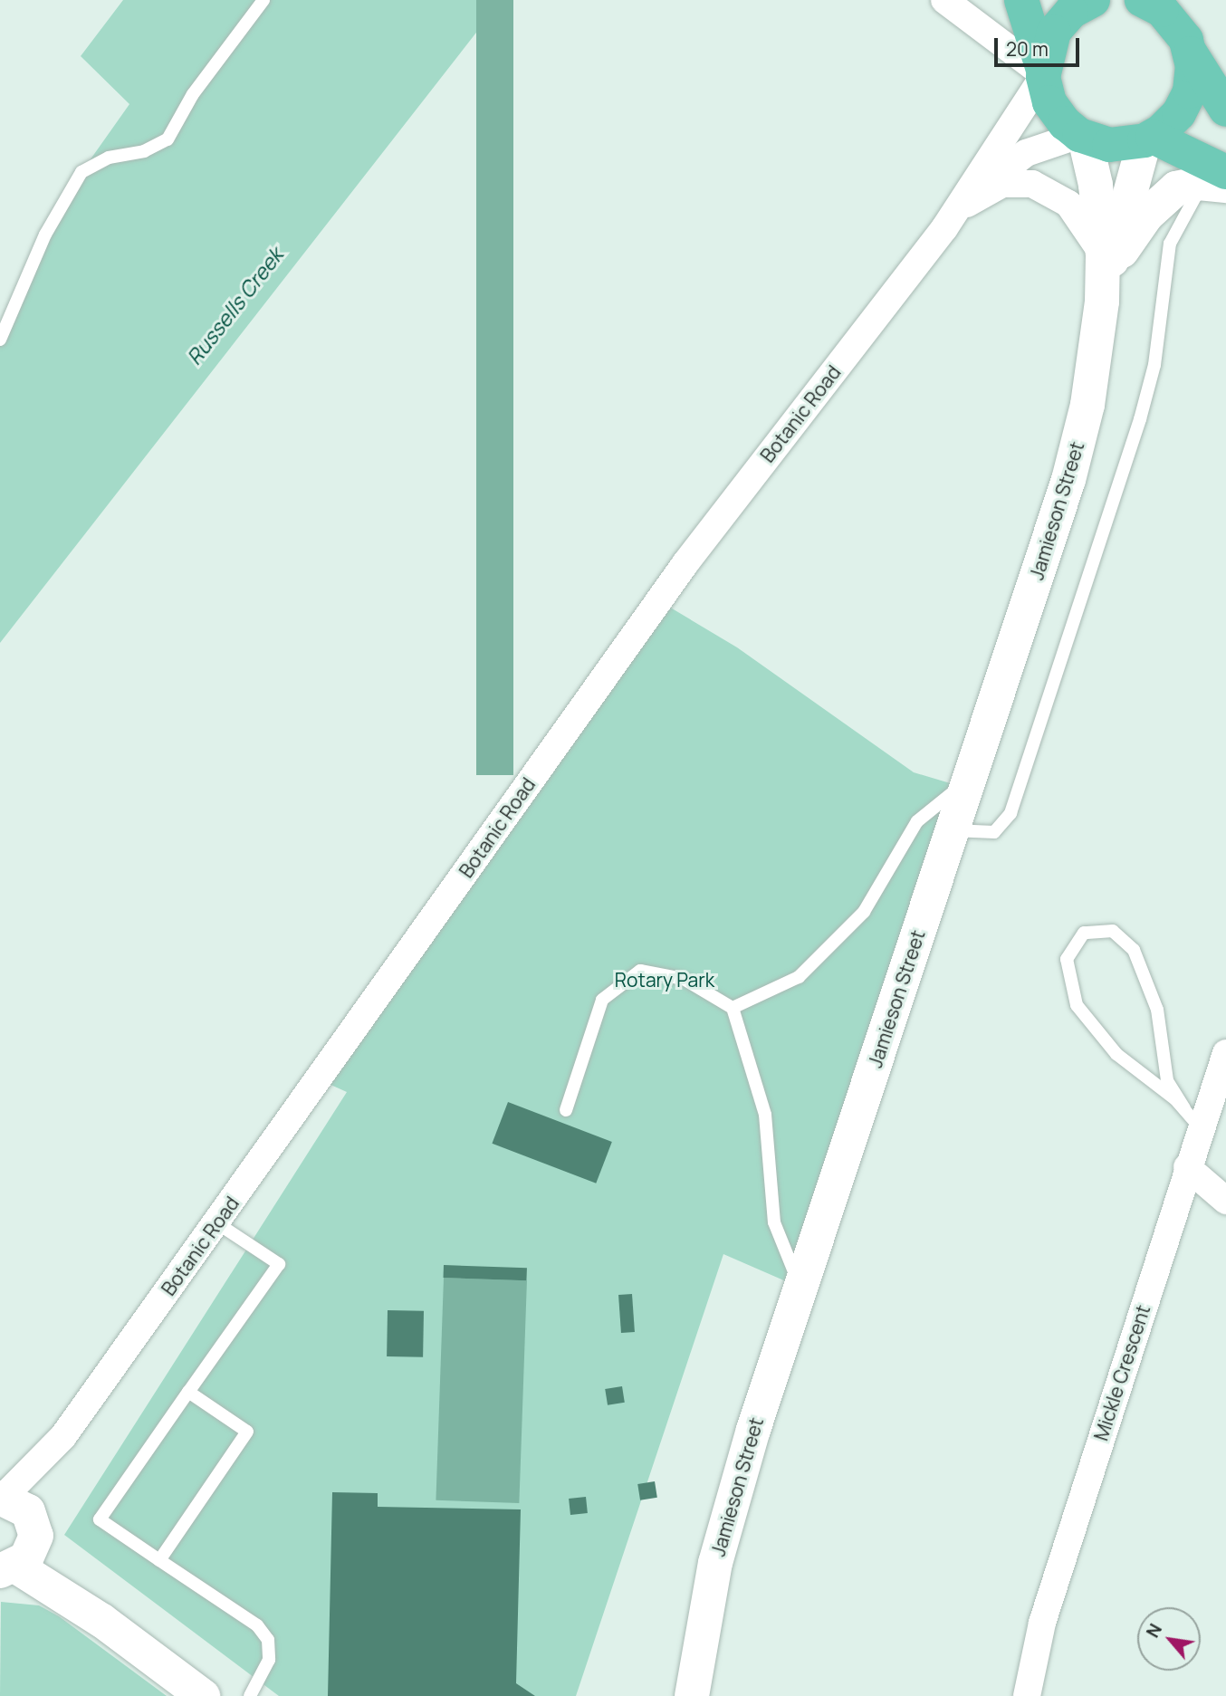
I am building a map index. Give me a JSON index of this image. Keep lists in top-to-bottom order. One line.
{"streets":{"street":["Botanic Road","Jamieson Street","Mickle Crescent"]},"crossings":[["Botanic Road","Jamieson Street"]],"water":["Russells Creek"],"parks":["Rotary Park"],"scale_bar":"20 m","north":"top left"}
